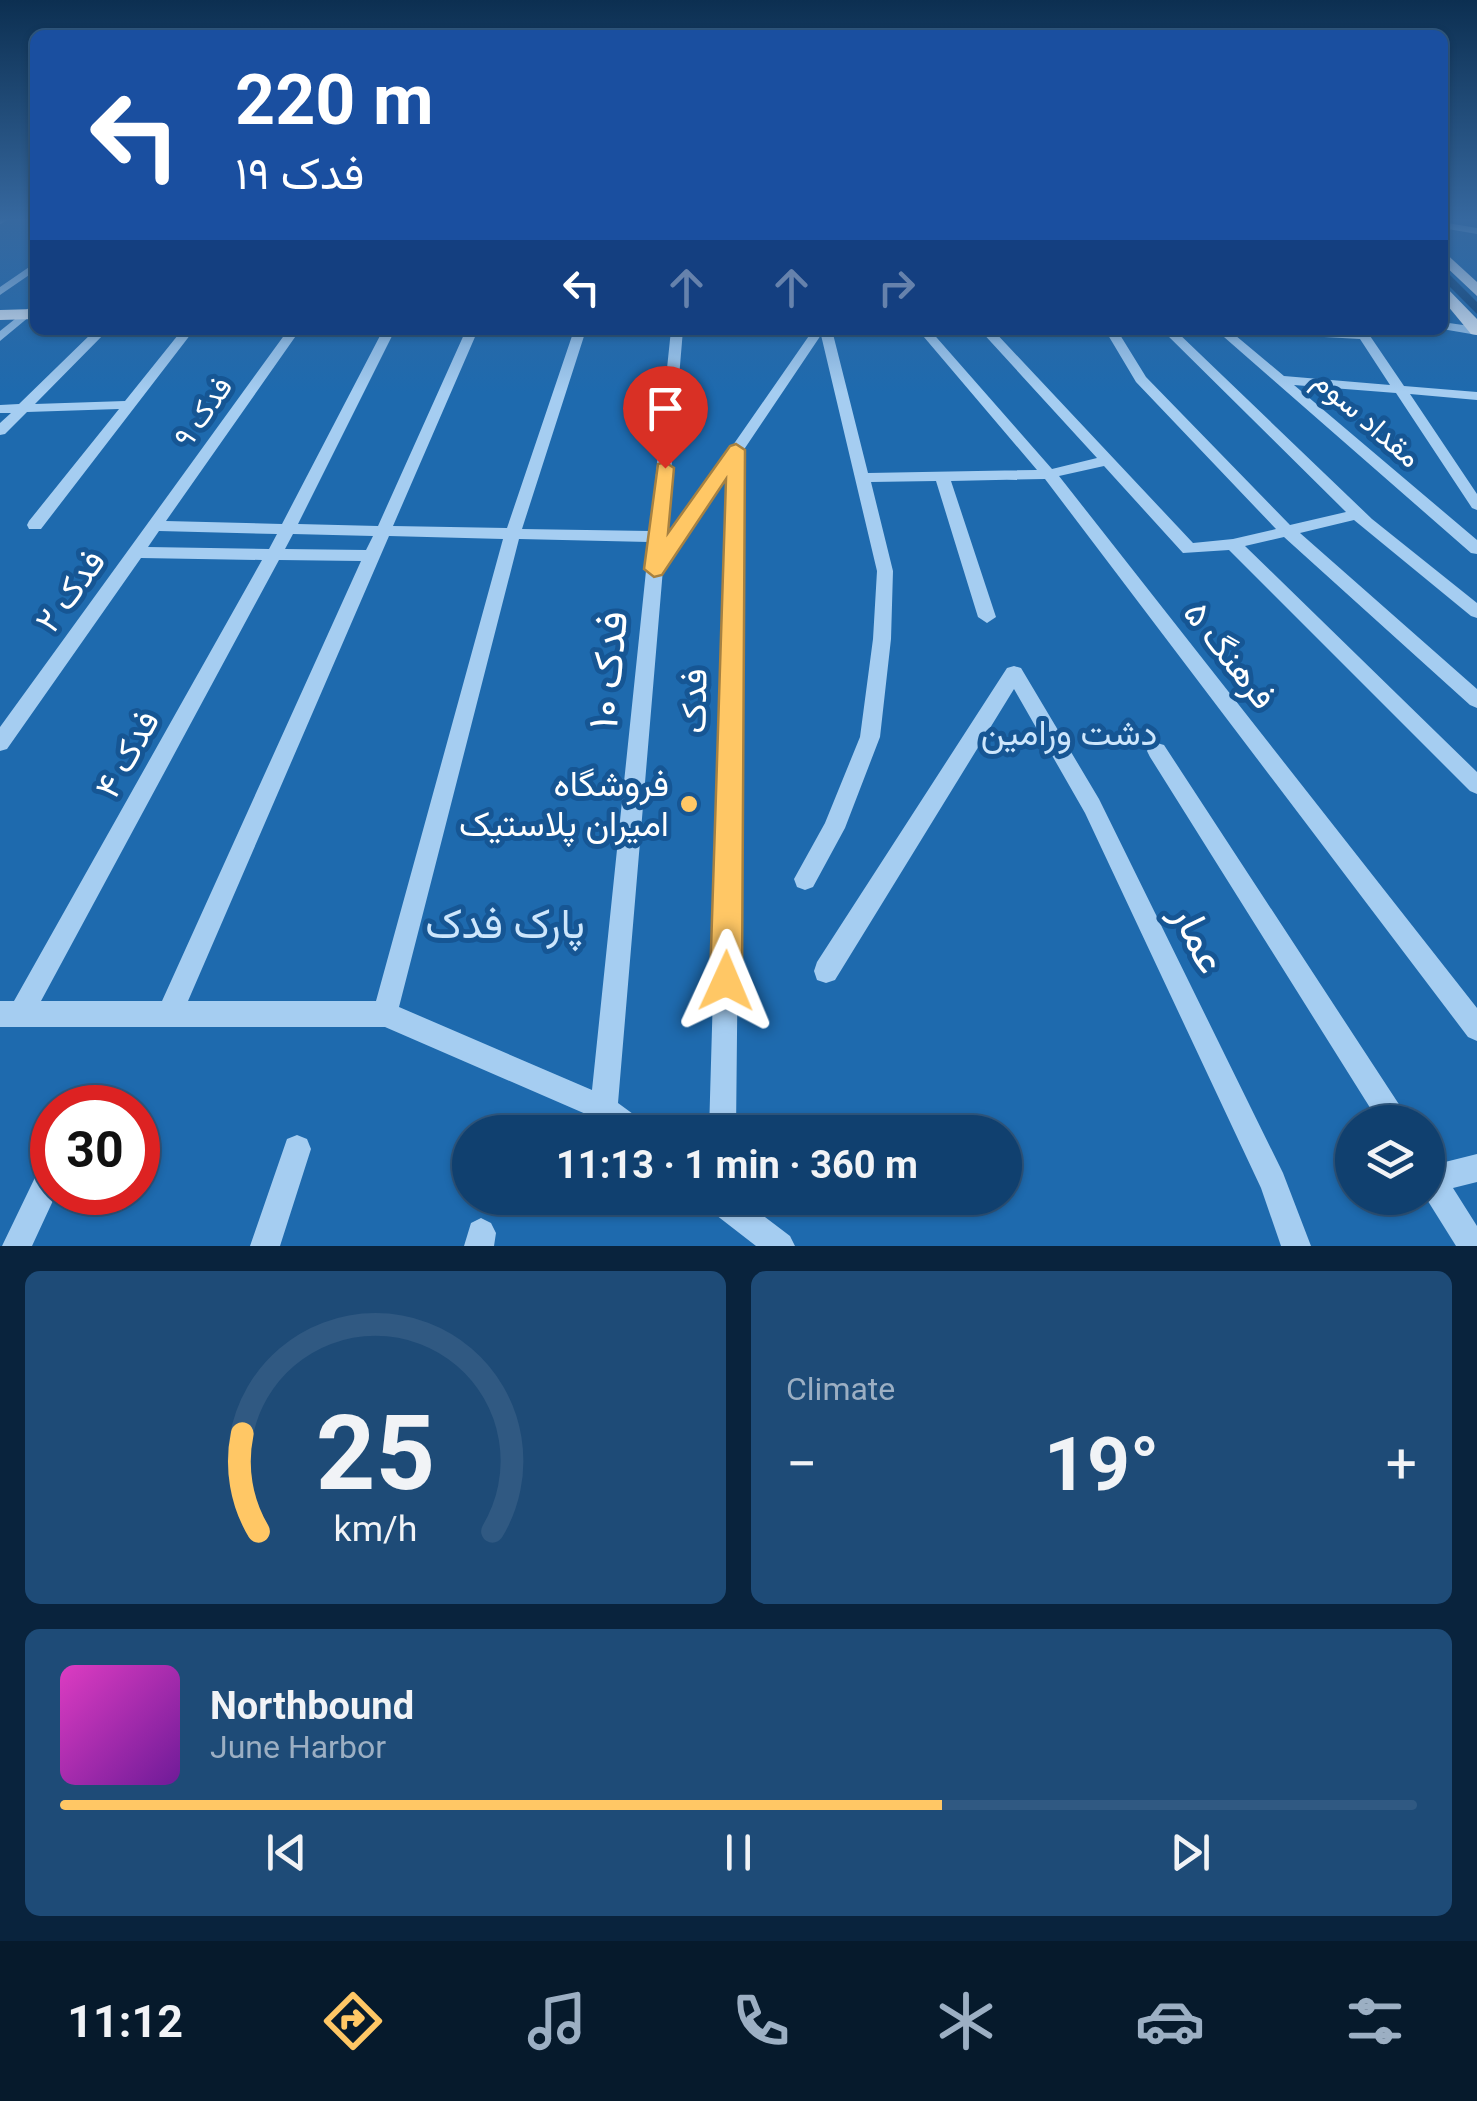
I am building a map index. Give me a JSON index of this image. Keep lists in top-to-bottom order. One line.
{"streets":{"street":["فدک ۹","مقداد سوم","فدک ۲","فرهنگ ۵","فدک ۱۰","فدک","فدک ۴","عمار"]},"crossings":[["فدک ۹","فدک ۲"]],"parks":["دشت ورامین","پارک فدک"],"places":["فروشگاه امیران پلاستیک"],"page":{"turn":["220 m","فدک ۱۹"],"limit":"30","trip":"11:13 · 1 min · 360 m","tile":"Climate","heat":["−","19°","+"],"song":["Northbound","June Harbor"],"tabs":"11:12","gauge":["25","km/h"]}}
